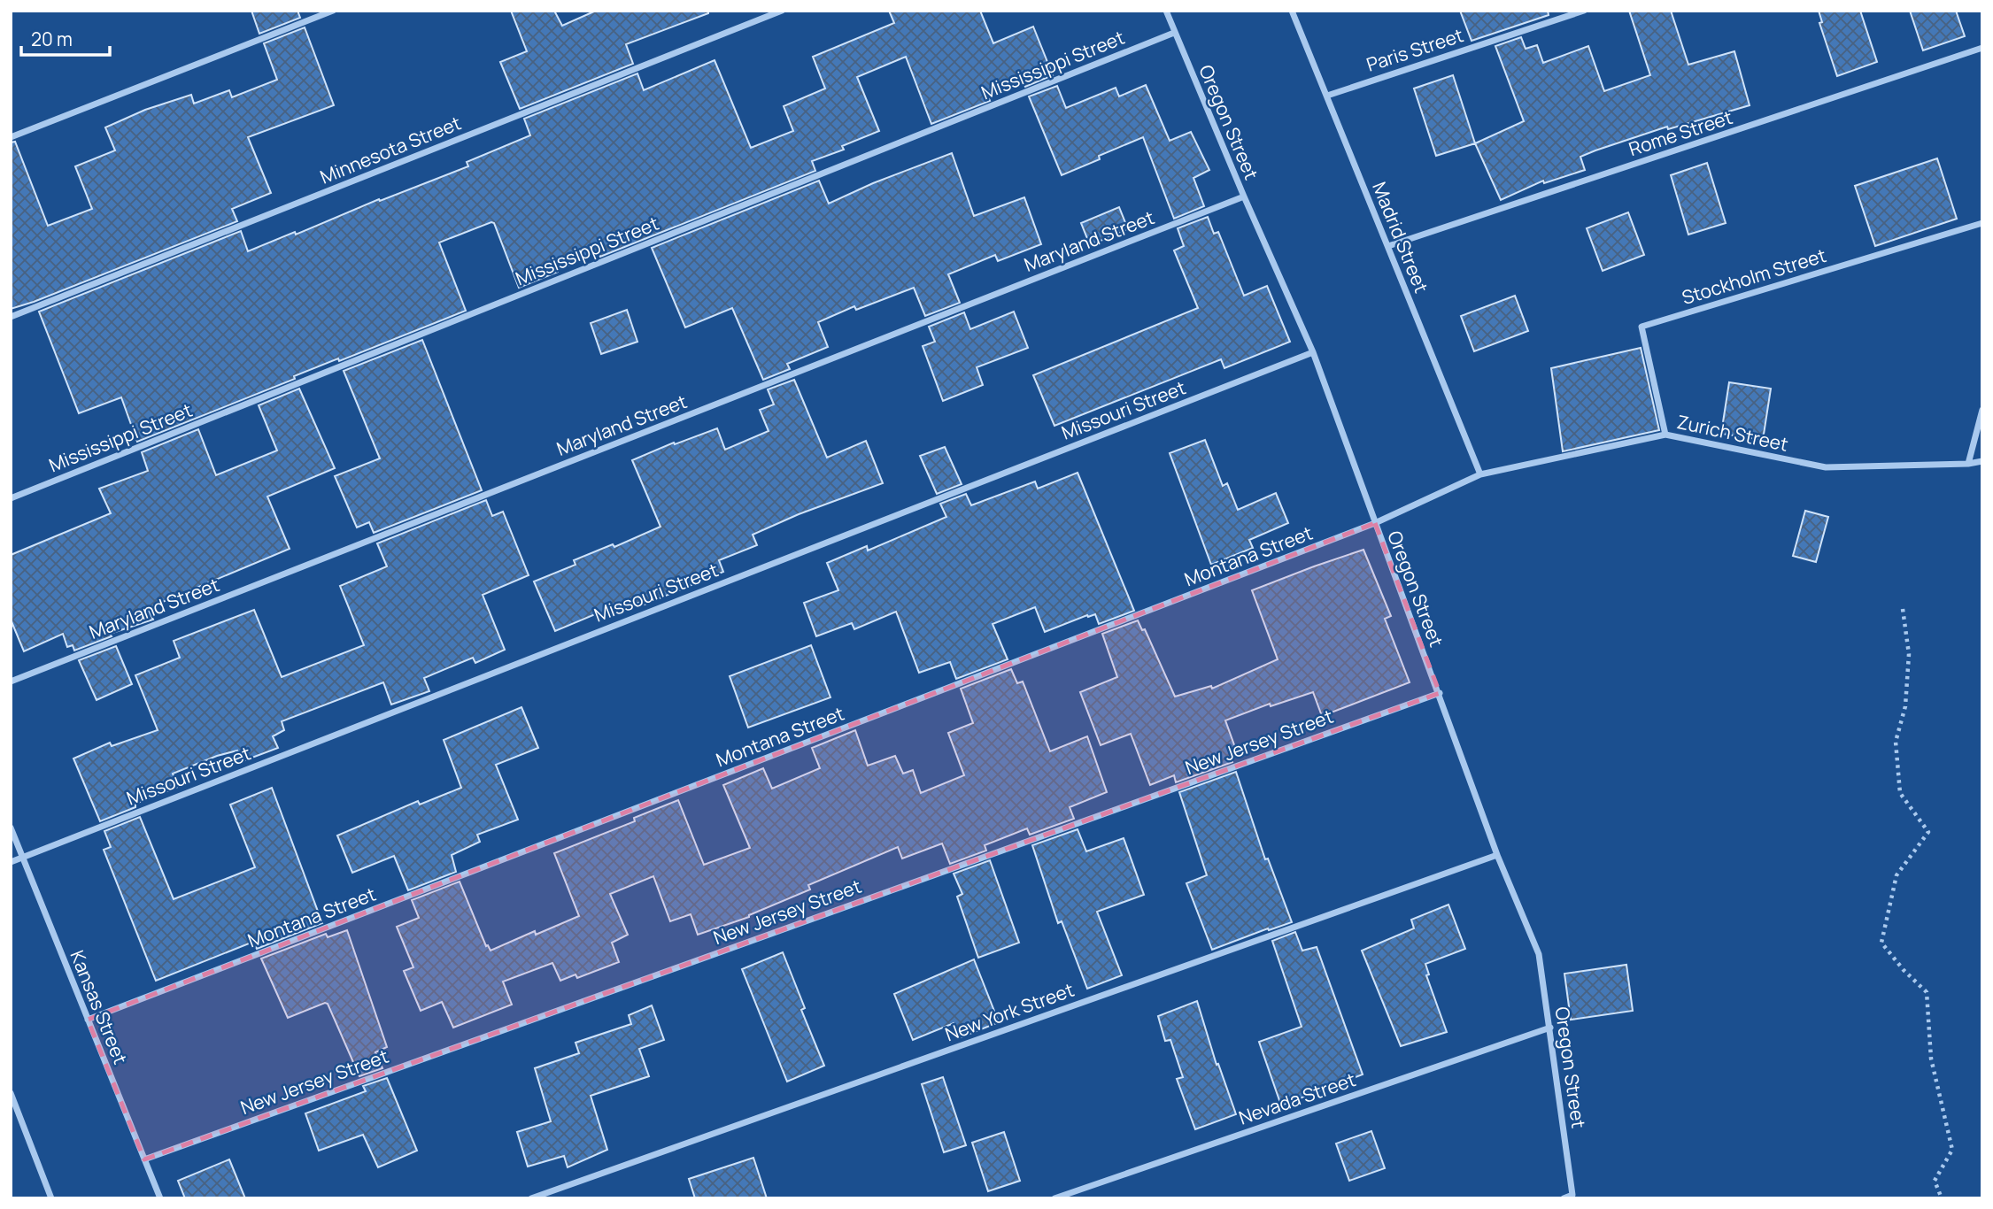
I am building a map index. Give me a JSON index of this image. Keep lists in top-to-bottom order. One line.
{"streets":{"street":["Paris Street","Mississippi Street","Oregon Street","Rome Street","Minnesota Street","Madrid Street","Maryland Street","Stockholm Street","Missouri Street","Zurich Street","Montana Street","New Jersey Street","Kansas Street","New York Street","Nevada Street"]},"crossings":[["Paris Street","Madrid Street"],["Mississippi Street","Oregon Street"],["Oregon Street","Maryland Street"],["Oregon Street","Missouri Street"],["Oregon Street","Montana Street"],["Oregon Street","New Jersey Street"],["Oregon Street","New York Street"],["Oregon Street","Nevada Street"],["Rome Street","Madrid Street"],["Madrid Street","Zurich Street"],["Madrid Street","Montana Street"],["Stockholm Street","Zurich Street"],["Missouri Street","Kansas Street"],["Zurich Street","Montana Street"],["Montana Street","Kansas Street"],["New Jersey Street","Kansas Street"]],"scale_bar":"20 m"}
